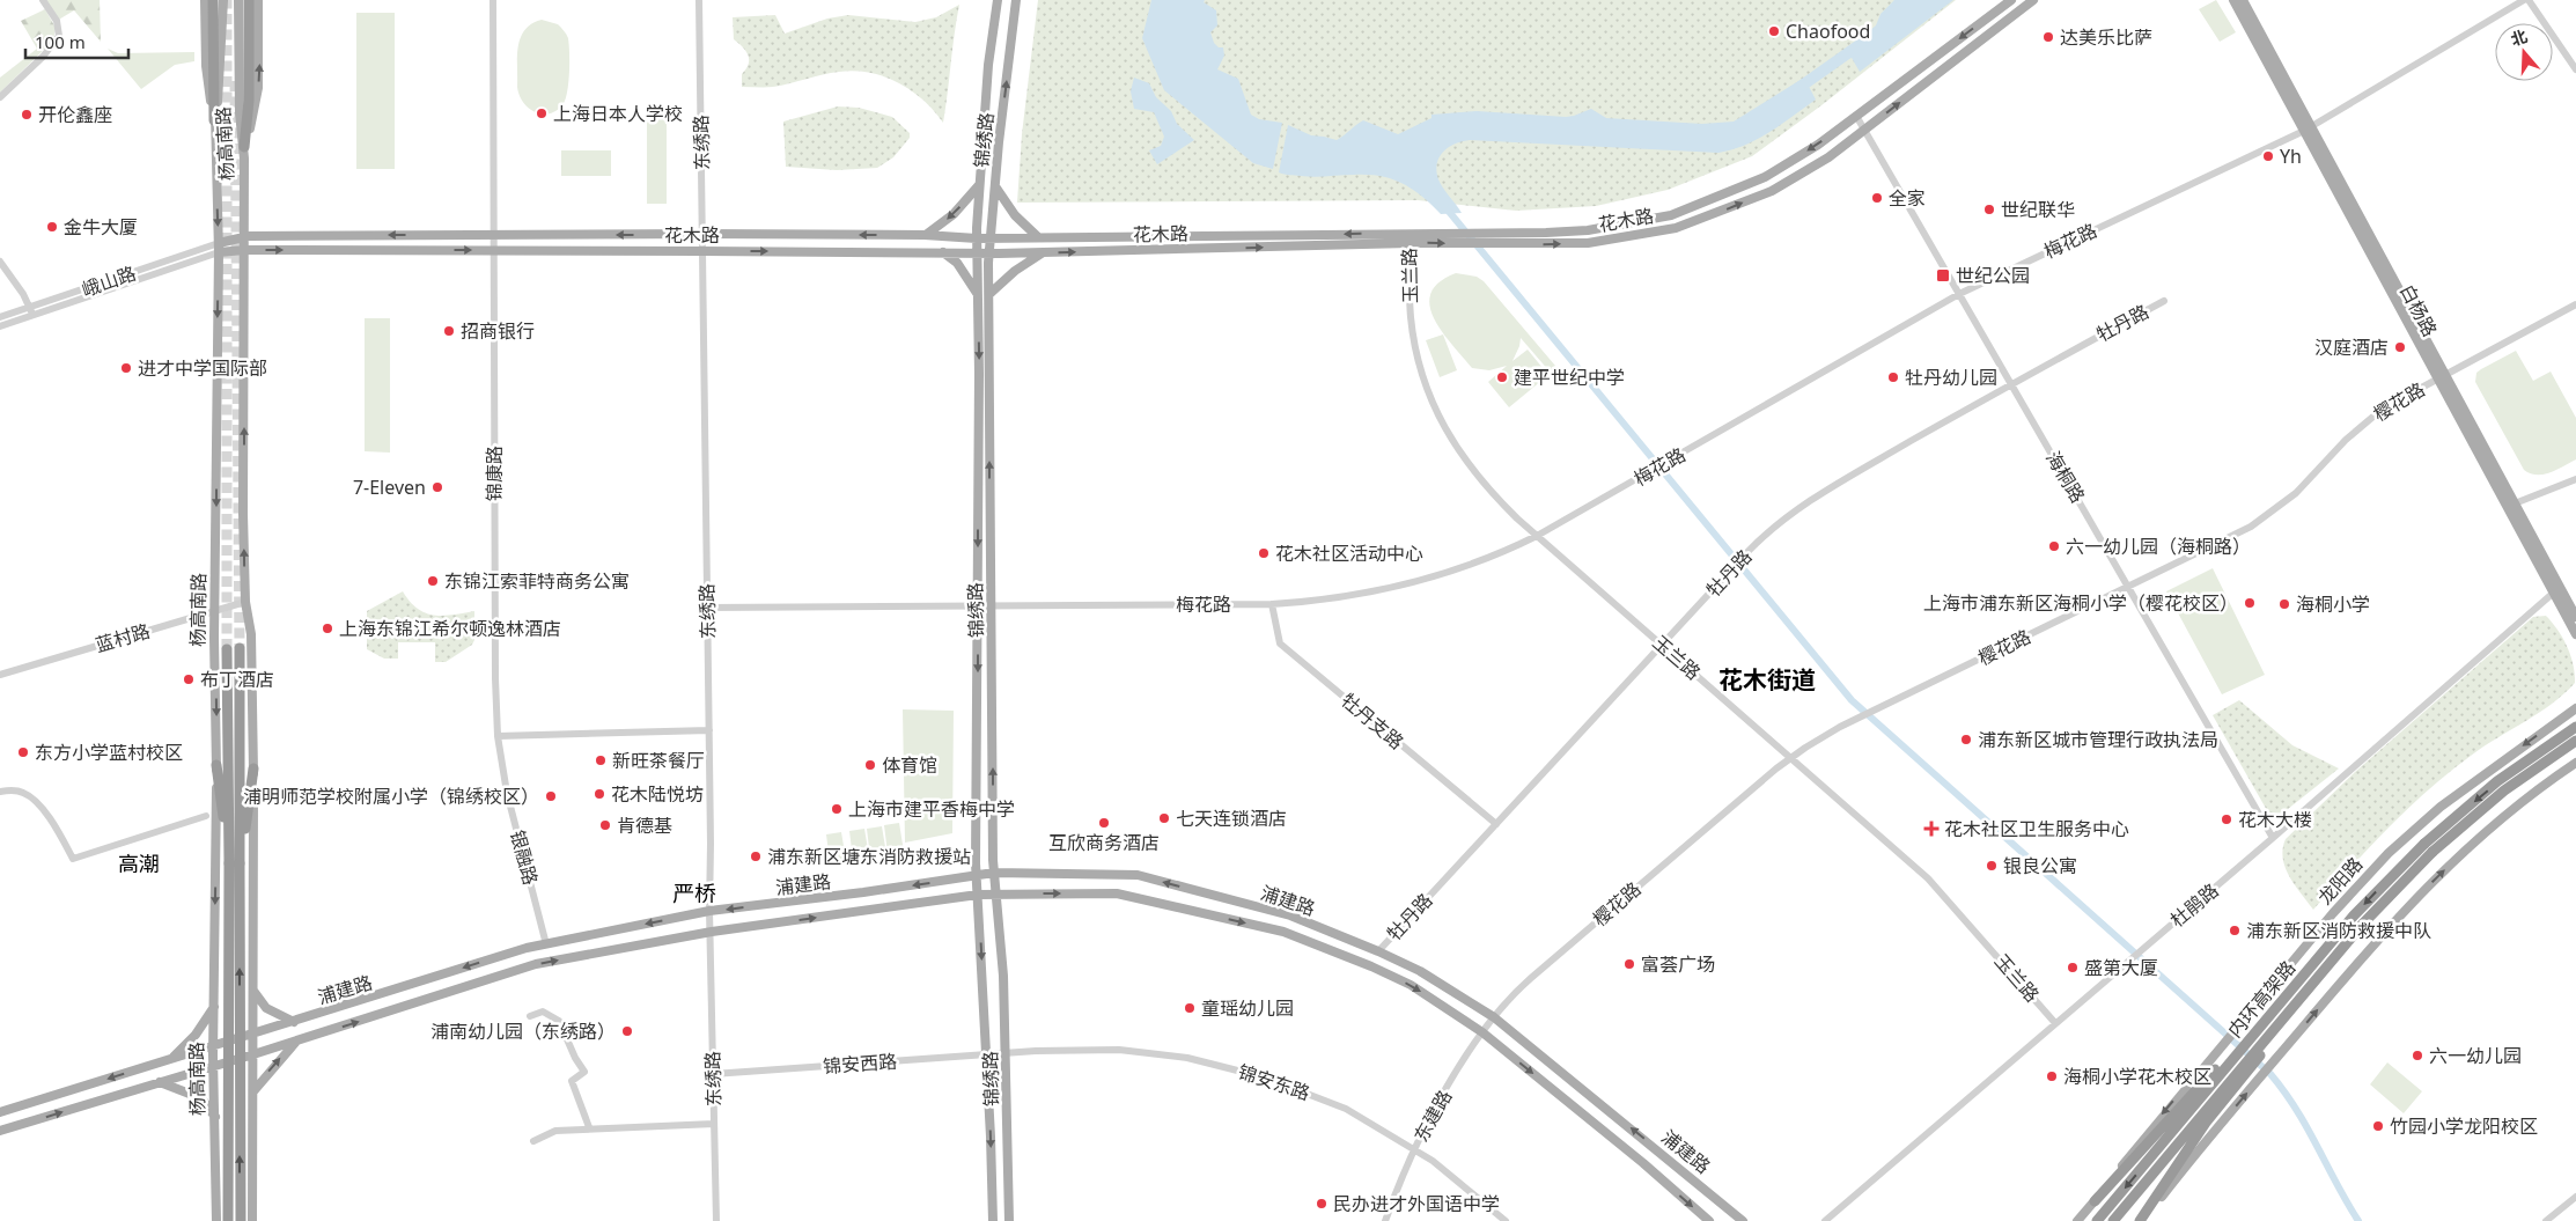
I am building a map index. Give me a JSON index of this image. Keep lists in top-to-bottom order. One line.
{"streets":{"highway":["杨高南路","内环高架路"],"main road":["锦绣路","花木路","白杨路","龙阳路","浦建路"],"street":["东绣路","梅花路","玉兰路","峨山路","牡丹路","樱花路","锦康路","海桐路","蓝村路","牡丹支路","银融路","杜鹃路","锦安西路","锦安东路","东建路"]},"crossings":[["锦绣路","花木路"],["锦绣路","梅花路"],["锦绣路","浦建路"],["锦绣路","锦安西路"],["锦绣路","锦安东路"],["东绣路","花木路"],["东绣路","梅花路"],["东绣路","浦建路"],["东绣路","锦安西路"],["杨高南路","花木路"],["杨高南路","峨山路"],["杨高南路","蓝村路"],["杨高南路","浦建路"],["花木路","玉兰路"],["花木路","峨山路"],["花木路","锦康路"],["花木路","海桐路"],["梅花路","玉兰路"],["梅花路","白杨路"],["梅花路","海桐路"],["梅花路","牡丹支路"],["玉兰路","牡丹路"],["玉兰路","樱花路"],["玉兰路","杜鹃路"],["白杨路","樱花路"],["白杨路","杜鹃路"],["牡丹路","海桐路"],["牡丹路","牡丹支路"],["牡丹路","浦建路"],["樱花路","海桐路"],["樱花路","浦建路"],["樱花路","东建路"],["锦康路","银融路"],["海桐路","杜鹃路"],["银融路","浦建路"],["浦建路","东建路"],["锦安西路","锦安东路"],["锦安东路","东建路"]],"districts":["花木街道","高潮","严桥"],"places":{"other":["Chaofood","达美乐比萨","上海日本人学校","开伦鑫座","Yh","全家","世纪联华","金牛大厦","招商银行","汉庭酒店","进才中学国际部","建平世纪中学","牡丹幼儿园","7-Eleven","六一幼儿园（海桐路）","花木社区活动中心","东锦江索菲特商务公寓","上海市浦东新区海桐小学（樱花校区）","海桐小学","上海东锦江希尔顿逸林酒店","布丁酒店","浦东新区城市管理行政执法局","东方小学蓝村校区","新旺茶餐厅","体育馆","花木陆悦坊","浦明师范学校附属小学（锦绣校区）","上海市建平香梅中学","七天连锁酒店","花木大楼","互欣商务酒店","肯德基","浦东新区塘东消防救援站","银良公寓","浦东新区消防救援中队","富荟广场","盛第大厦","童瑶幼儿园","浦南幼儿园（东绣路）","六一幼儿园","海桐小学花木校区","竹园小学龙阳校区","民办进才外国语中学"],"transit":["世纪公园"],"health":["花木社区卫生服务中心"]},"scale_bar":"100 m","north":"top"}
